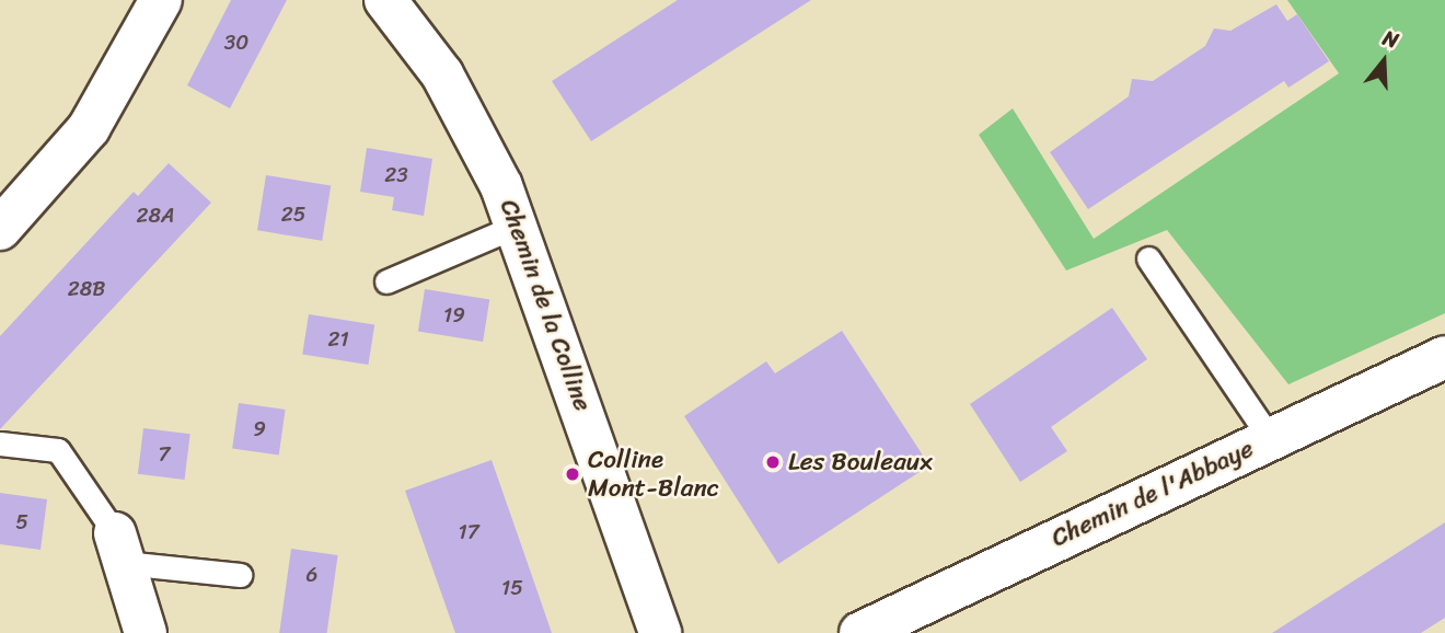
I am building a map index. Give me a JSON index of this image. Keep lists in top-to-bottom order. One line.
{"streets":{"street":["Chemin de la Colline","Chemin de l'Abbaye"]},"places":["Les Bouleaux","Colline Mont-Blanc"],"house_numbers":["30","23","25","28A","28B","19","21","9","7","5","17","6","15"],"north":"top"}
